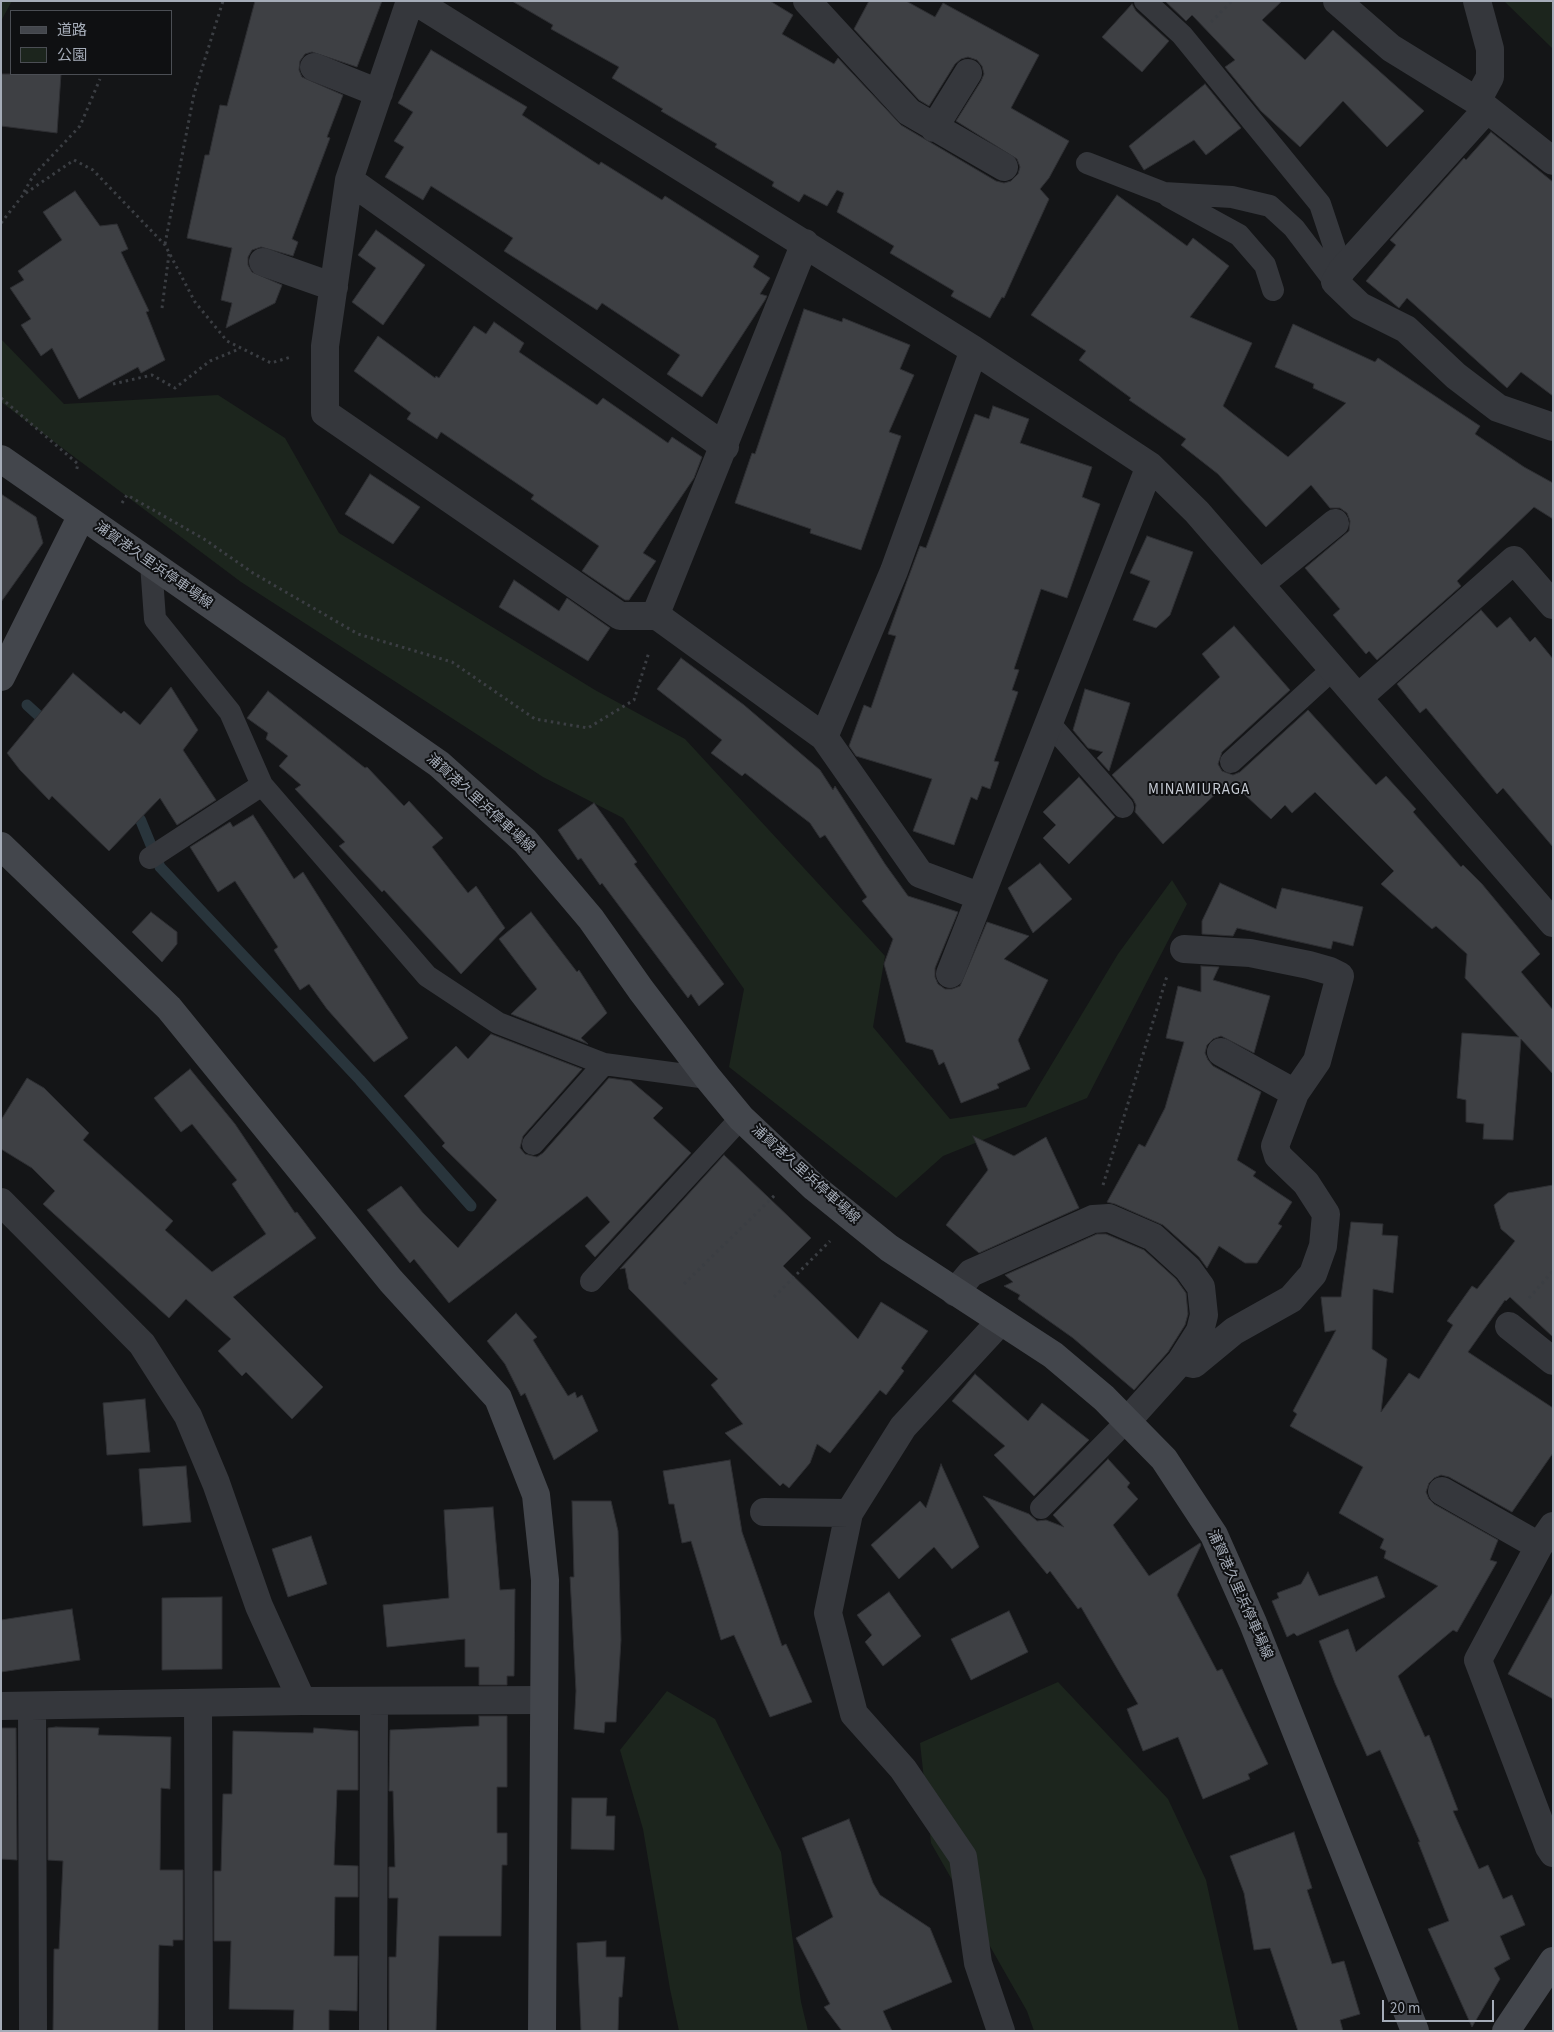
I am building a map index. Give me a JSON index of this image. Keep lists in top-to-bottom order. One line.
{"streets":{"main road":["浦賀港久里浜停車場線"]},"districts":["MINAMIURAGA"],"legend":["道路","公園"],"scale_bar":"20 m"}
